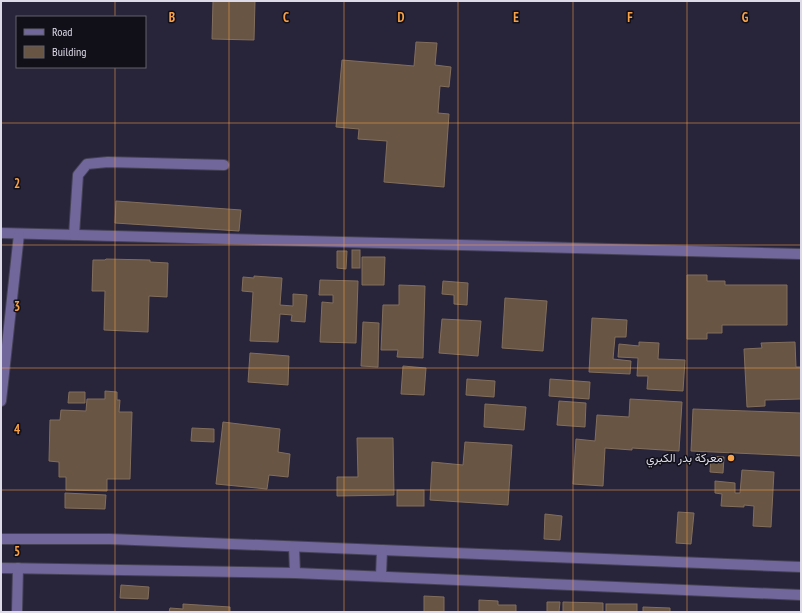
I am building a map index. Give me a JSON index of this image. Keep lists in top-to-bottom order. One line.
{"places":["معركة بدر الكبري"],"legend":["Road","Building"],"grid":{"columns":["B","C","D","E","F","G"],"rows":["2","3","4","5"]}}
